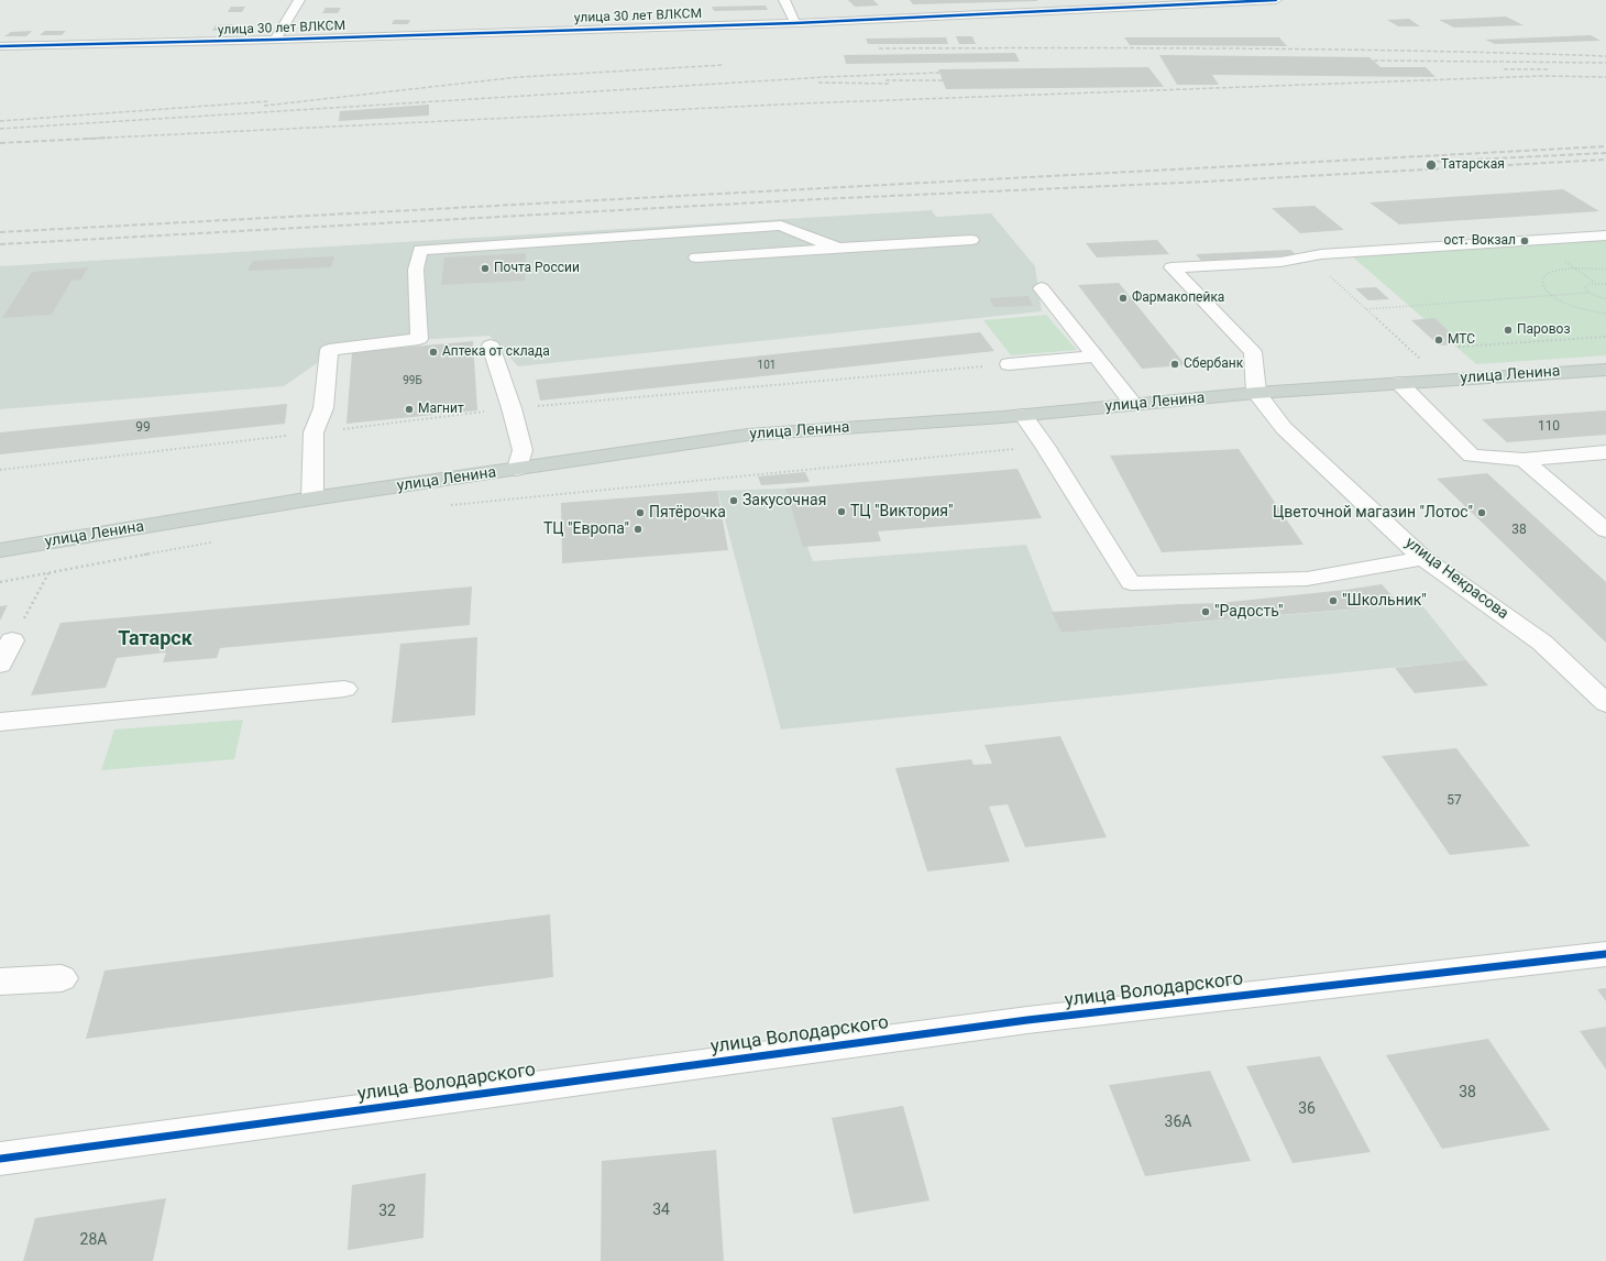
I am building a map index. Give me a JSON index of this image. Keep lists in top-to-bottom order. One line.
{"streets":{"main road":["улица Ленина"],"street":["улица 30 лет ВЛКСМ","улица Некрасова","улица Володарского"]},"crossings":[["улица Ленина","улица Некрасова"]],"districts":["Татарск"],"places":["Татарская","ост. Вокзал","Почта России","Фармакопейка","Паровоз","МТС","Аптека от склада","Сбербанк","Магнит","Закусочная","ТЦ \"Виктория\"","Пятёрочка","Цветочной магазин \"Лотос\"","ТЦ \"Европа\"","\"Школьник\"","\"Радость\""],"house_numbers":["101","99Б","110","99","38","57","38","36","36А","34","32","28А"]}
